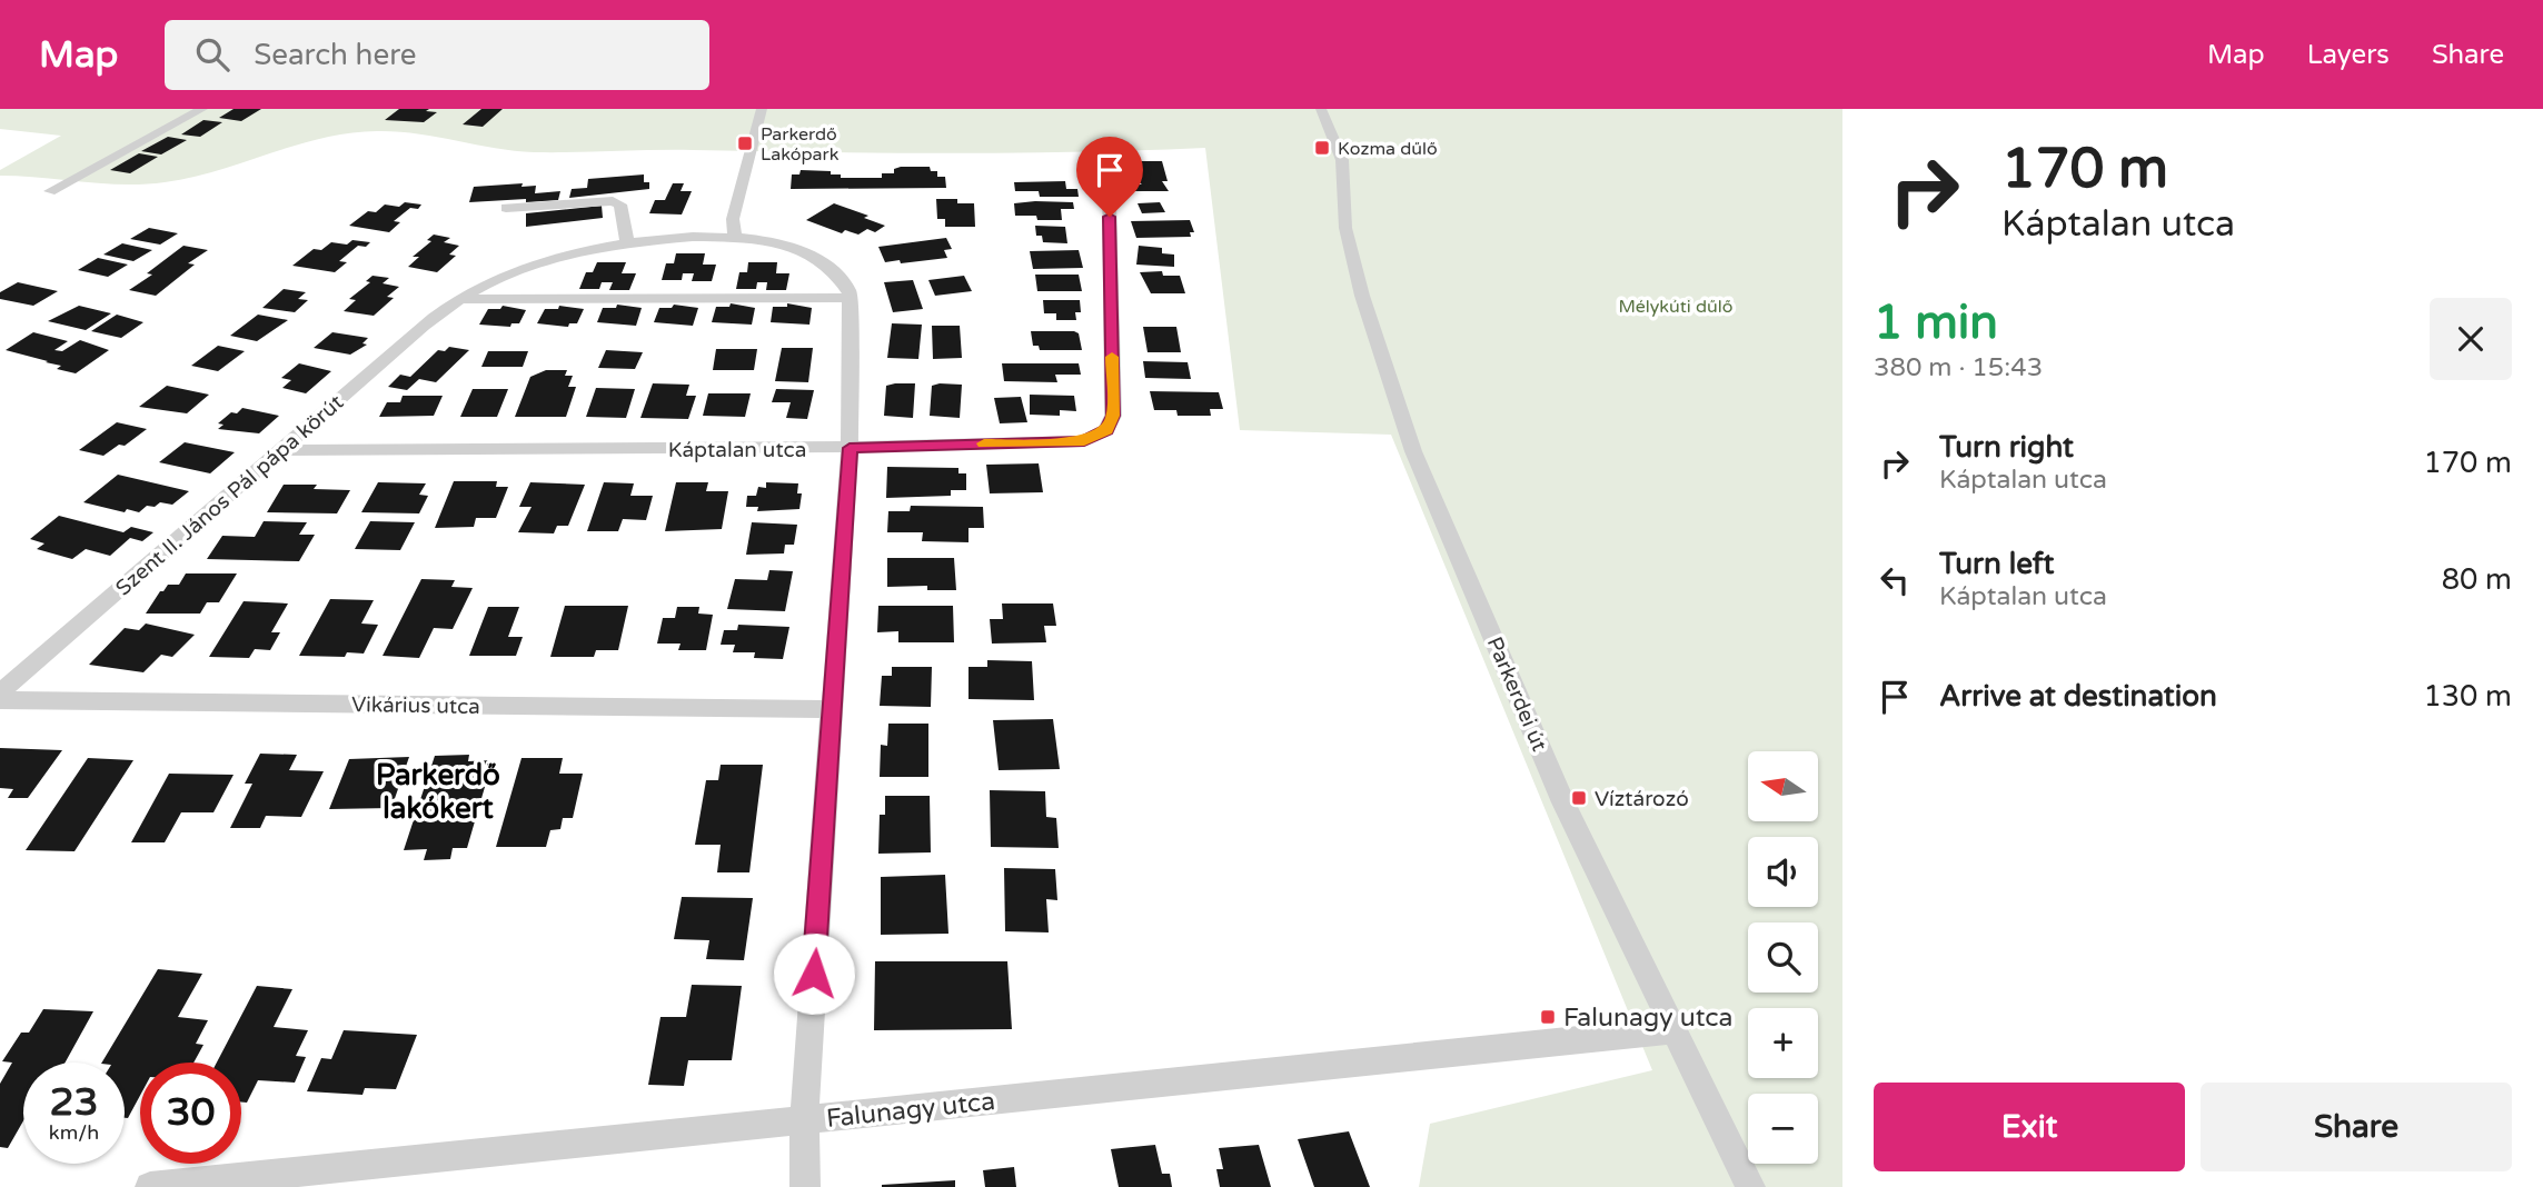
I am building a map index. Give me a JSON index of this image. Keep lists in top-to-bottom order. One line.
{"streets":{"street":["Káptalan utca","Szent II. János Pál pápa körút","Parkerdei út","Vikárius utca","Falunagy utca"]},"crossings":[["Káptalan utca","Szent II. János Pál pápa körút"],["Parkerdei út","Falunagy utca"]],"districts":["Parkerdő lakókert"],"parks":["Mélykúti dűlő"],"places":{"transit":["Parkerdő Lakópark","Kozma dűlő","Víztározó","Falunagy utca"]},"north":"left","page":{"header":"Map","search":"Search here","nav":["Map","Layers","Share"],"turn":["170 m","Káptalan utca"],"heading":["1 min","380 m · 15:43"],"list":[{"name":"Turn right","note":"Káptalan utca","value":"170 m"},{"name":"Turn left","note":"Káptalan utca","value":"80 m"},{"name":"Arrive at destination","value":"130 m"}],"map_buttons":["+","−"],"speed":"23 km/h","limit":"30","buttons":["Exit","Share"]}}
